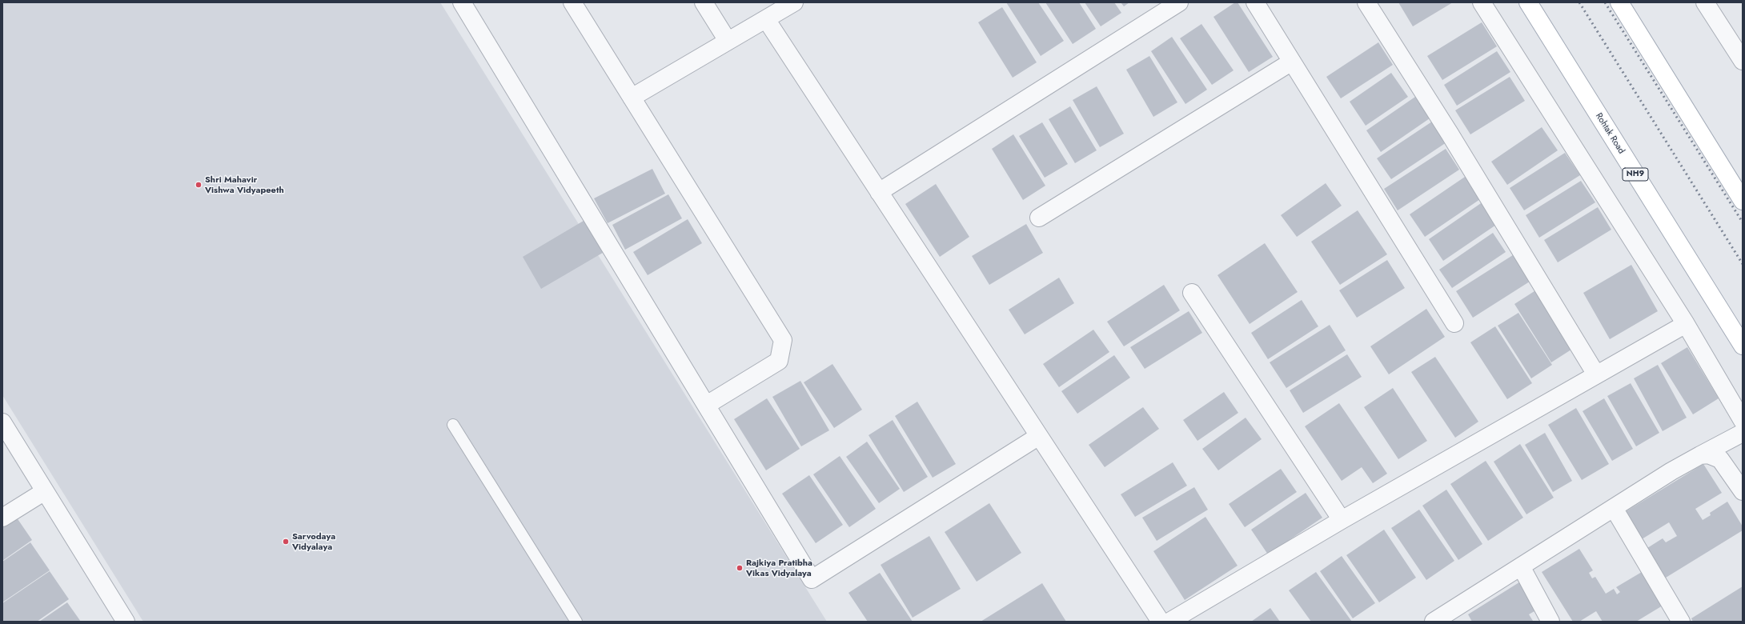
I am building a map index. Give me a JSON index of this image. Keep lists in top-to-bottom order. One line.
{"streets":{"main road":["Rohtak Road","NH9"]},"places":["Shri Mahavir Vishwa Vidyapeeth","Sarvodaya Vidyalaya","Rajkiya Pratibha Vikas Vidyalaya"]}
